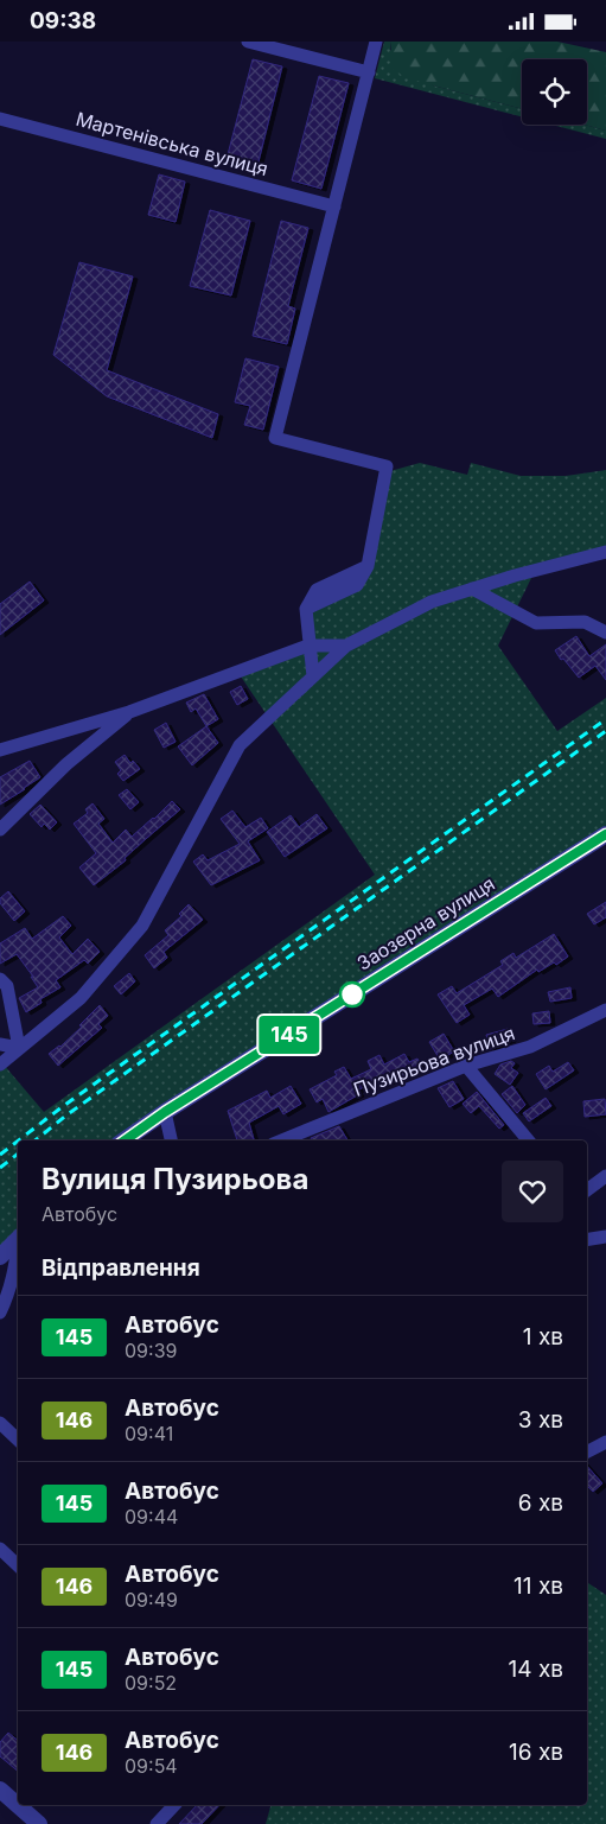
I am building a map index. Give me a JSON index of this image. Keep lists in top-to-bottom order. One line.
{"streets":{"street":["Мартенівська вулиця","Заозерна вулиця","Пузирьова вулиця"]},"lines":["bus line 145"],"page":{"status":"09:38","on_map":"145","heading":[["Вулиця Пузирьова","Автобус"],"Відправлення"],"list":[{"mark":"145","name":"Автобус","note":"09:39","value":"1 хв"},{"mark":"146","name":"Автобус","note":"09:41","value":"3 хв"},{"mark":"145","name":"Автобус","note":"09:44","value":"6 хв"},{"mark":"146","name":"Автобус","note":"09:49","value":"11 хв"},{"mark":"145","name":"Автобус","note":"09:52","value":"14 хв"},{"mark":"146","name":"Автобус","note":"09:54","value":"16 хв"}]}}
